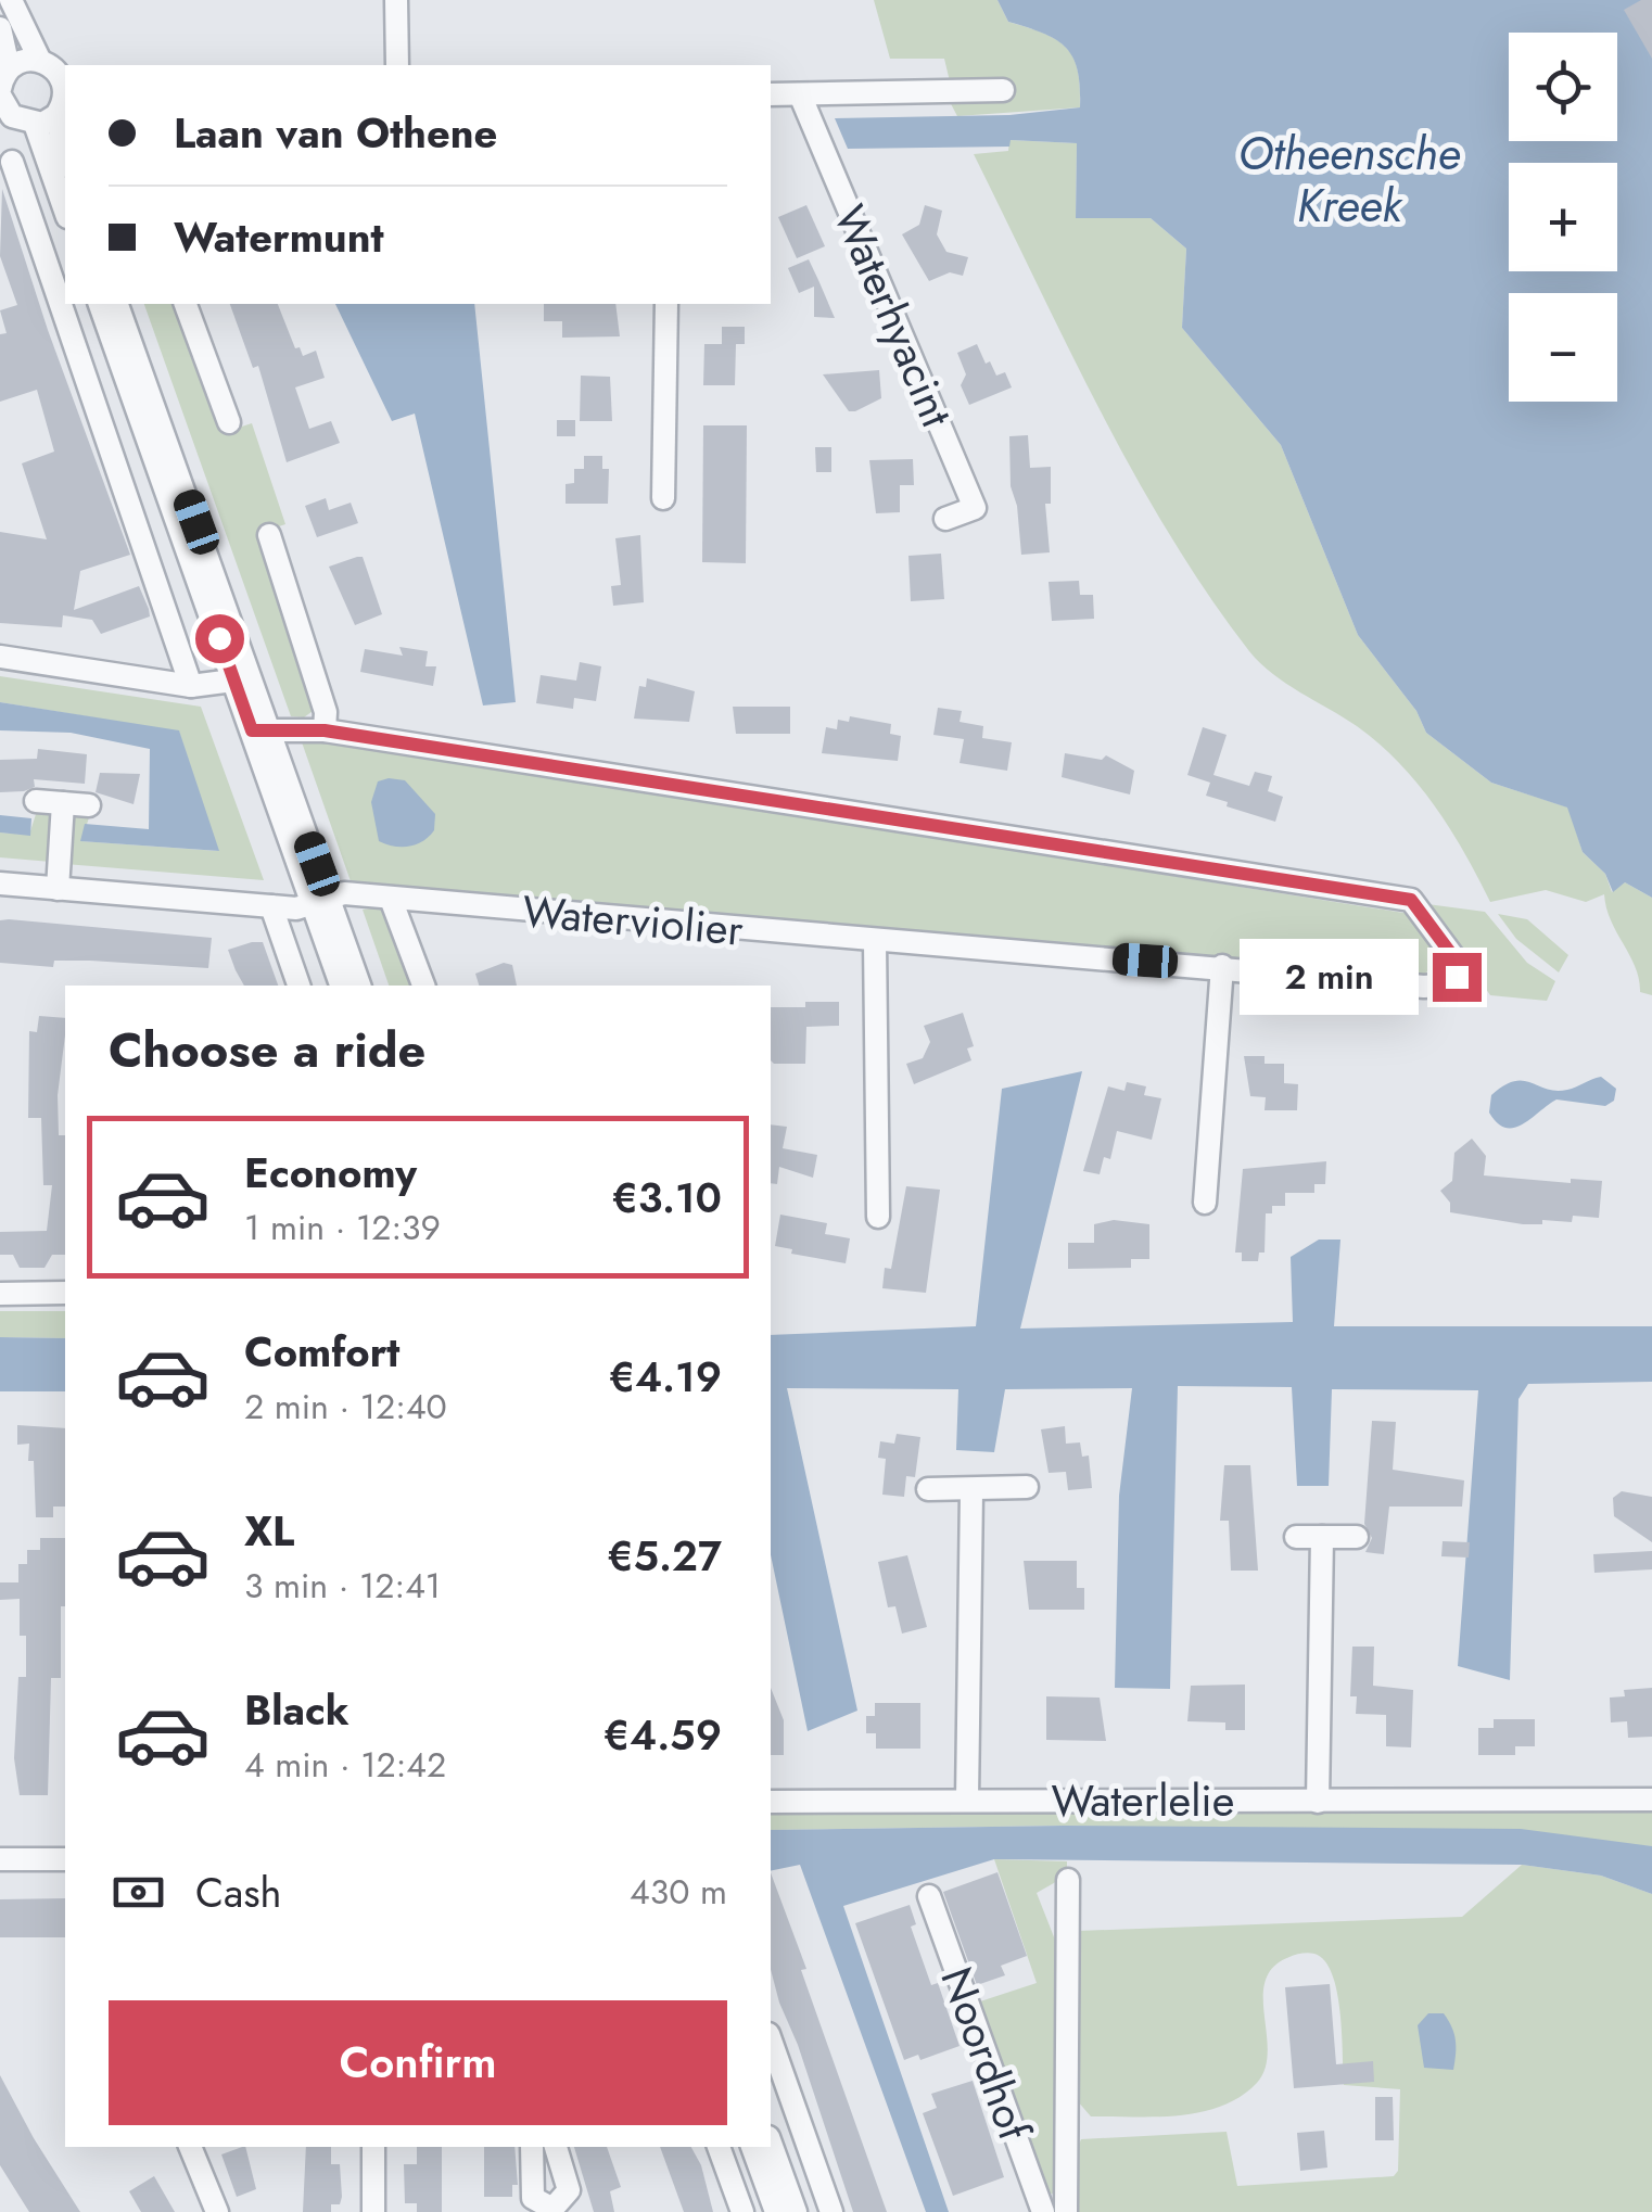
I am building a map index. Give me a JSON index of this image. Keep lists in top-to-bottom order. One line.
{"streets":{"street":["Waterhyacint","Waterviolier","Waterlelie","Noordhof"]},"water":["Otheensche Kreek"],"page":{"map_buttons":["+","−"],"banner":["Laan van Othene","Watermunt"],"bubble":"2 min","heading":"Choose a ride","list":[{"name":"Economy","note":"1 min · 12:39","value":"€3.10"},{"name":"Comfort","note":"2 min · 12:40","value":"€4.19"},{"name":"XL","note":"3 min · 12:41","value":"€5.27"},{"name":"Black","note":"4 min · 12:42","value":"€4.59"}],"pay":["Cash","430 m"],"buttons":"Confirm"}}
